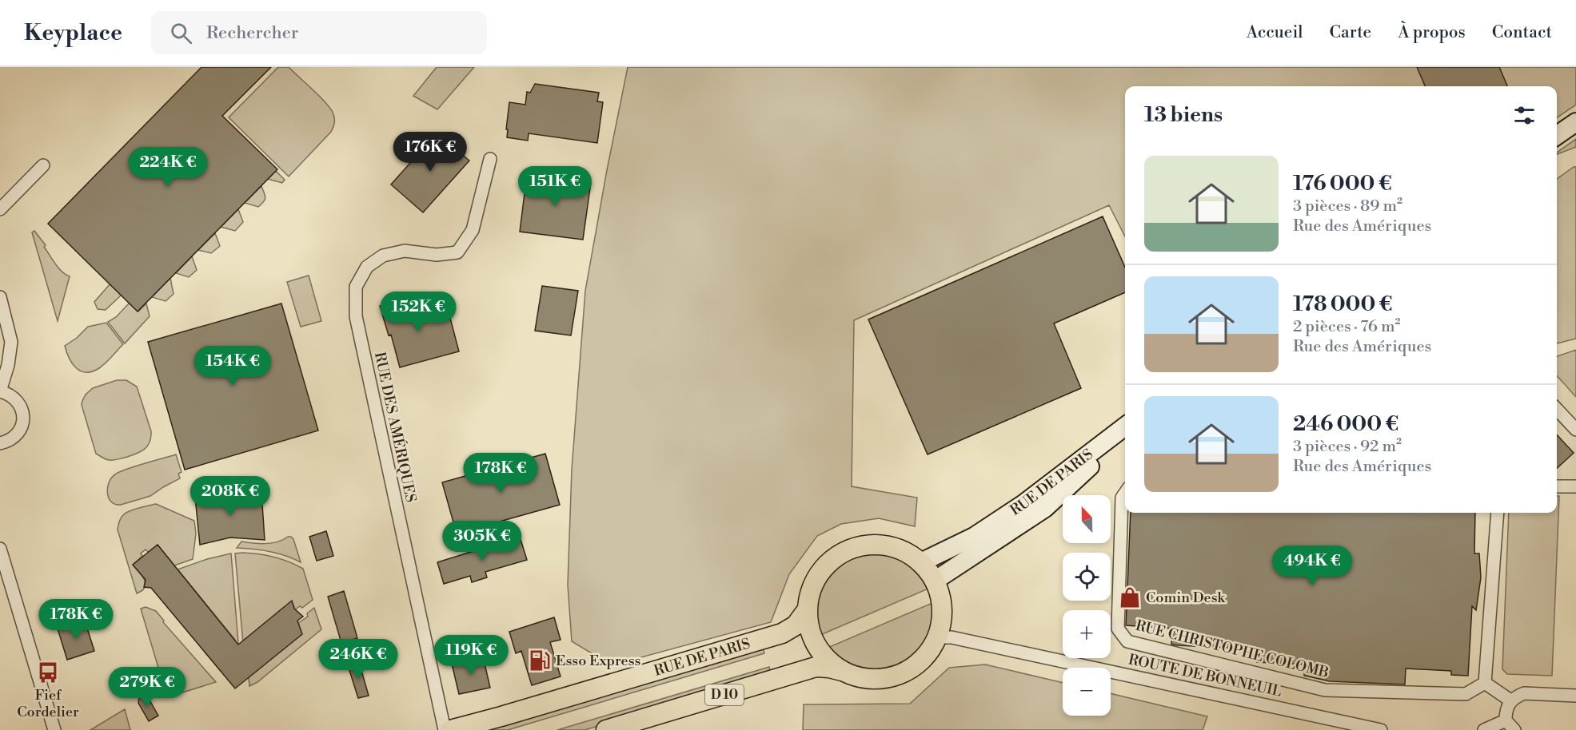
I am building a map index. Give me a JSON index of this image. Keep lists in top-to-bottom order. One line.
{"streets":{"main road":["RUE DE PARIS","D 10"],"street":["RUE DES AMÉRIQUES","RUE CHRISTOPHE COLOMB","ROUTE DE BONNEUIL"]},"crossings":[["RUE DE PARIS","ROUTE DE BONNEUIL"],["RUE DE PARIS","D 10"],["ROUTE DE BONNEUIL","D 10"]],"places":{"shop":["Comin Desk"],"fuel station":["Esso Express"],"bus stop":["Fief Cordelier"]},"north":"top","page":{"header":"Keyplace","search":"Rechercher","nav":["Accueil","Carte","À propos","Contact"],"heading":"13 biens","price":["176K €","224K €","151K €","152K €","154K €","178K €","208K €","305K €","494K €","178K €","119K €","246K €","279K €"],"list":[{"name":"176 000 €","note":"3 pièces · 89 m² · Rue des Amériques"},{"name":"178 000 €","note":"2 pièces · 76 m² · Rue des Amériques"},{"name":"246 000 €","note":"3 pièces · 92 m² · Rue des Amériques"}],"map_buttons":["+","−"]}}
